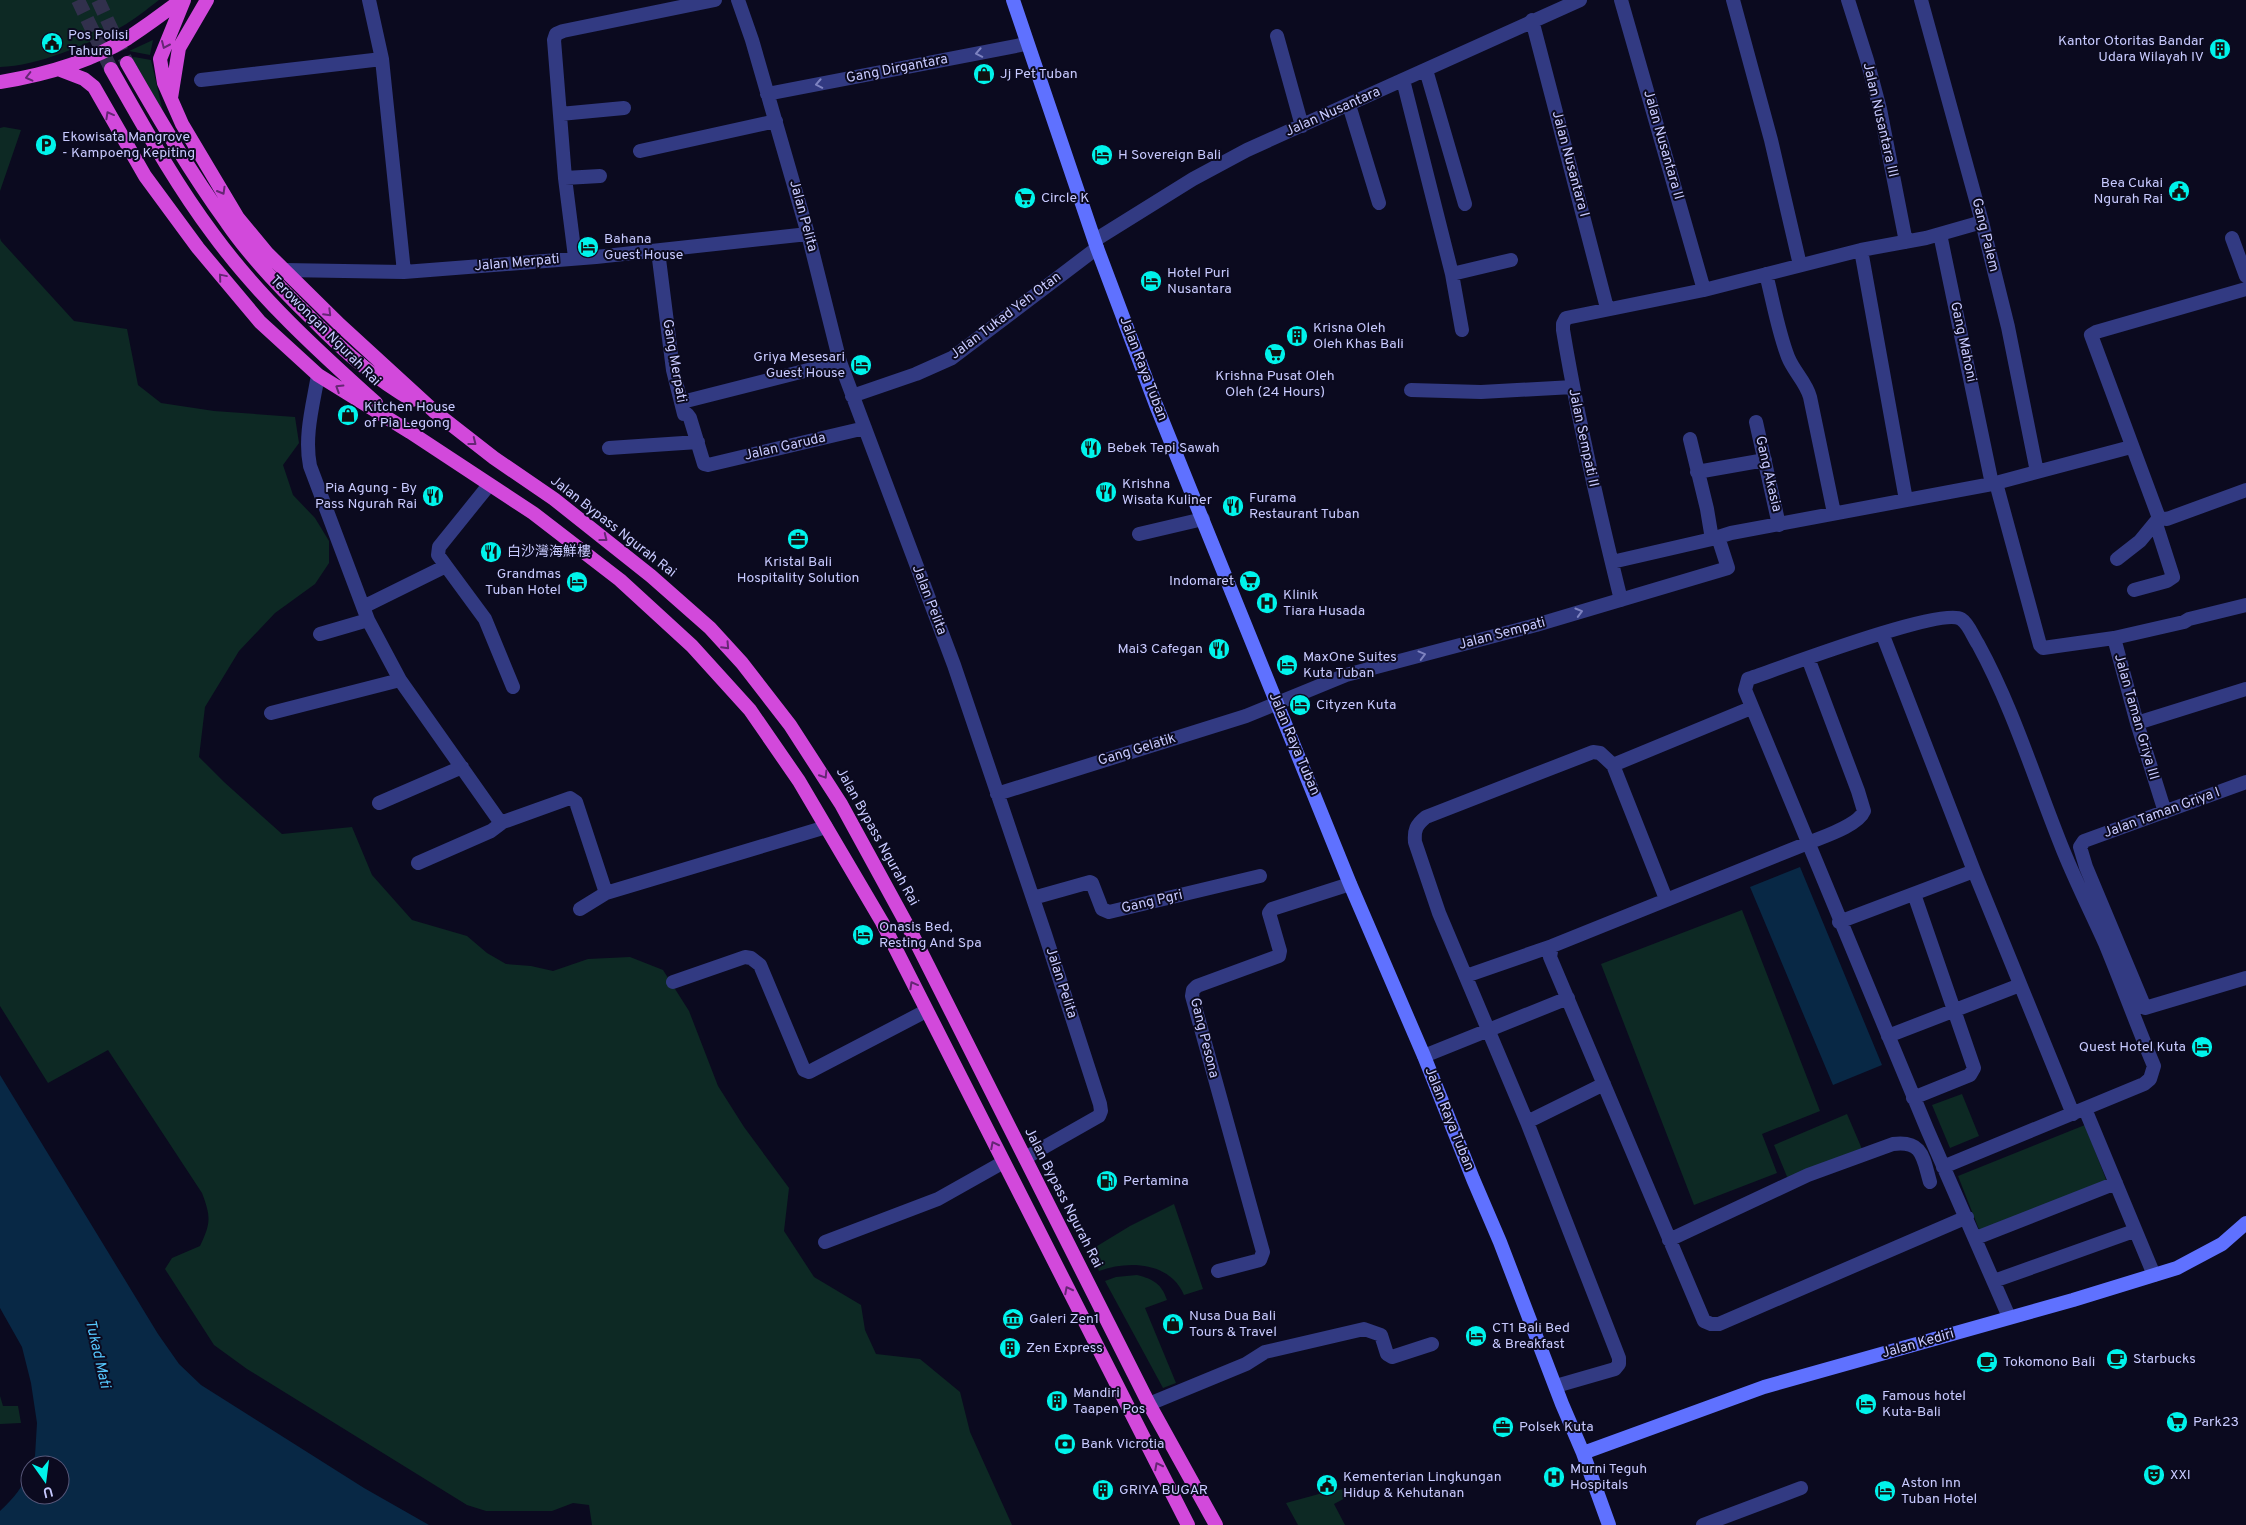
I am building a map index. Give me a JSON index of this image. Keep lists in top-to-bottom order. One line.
{"streets":{"highway":["Terowongan Ngurah Rai","Jalan Bypass Ngurah Rai"],"main road":["Jalan Raya Tuban","Jalan Kediri"],"street":["Gang Dirgantara","Jalan Nusantara","Jalan Nusantara III","Jalan Nusantara II","Jalan Nusantara I","Jalan Pelita","Gang Palem","Jalan Merpati","Jalan Tukad Yeh Otan","Gang Mahoni","Gang Merpati","Jalan Sempati II","Jalan Garuda","Gang Akasia","Jalan Sempati","Jalan Taman Griya III","Gang Gelatik","Jalan Taman Griya I","Gang Pgri","Gang Pesona"]},"crossings":[["Gang Dirgantara","Jalan Pelita"],["Gang Dirgantara","Jalan Raya Tuban"],["Jalan Nusantara","Jalan Nusantara I"],["Jalan Nusantara","Jalan Tukad Yeh Otan"],["Jalan Nusantara","Jalan Raya Tuban"],["Jalan Nusantara I","Jalan Sempati II"],["Jalan Pelita","Jalan Merpati"],["Jalan Pelita","Jalan Tukad Yeh Otan"],["Jalan Pelita","Jalan Garuda"],["Jalan Pelita","Jalan Bypass Ngurah Rai"],["Jalan Pelita","Gang Gelatik"],["Jalan Pelita","Gang Pgri"],["Jalan Merpati","Gang Merpati"],["Jalan Tukad Yeh Otan","Jalan Raya Tuban"],["Terowongan Ngurah Rai","Jalan Bypass Ngurah Rai"],["Gang Mahoni","Jalan Taman Griya III"],["Gang Merpati","Jalan Garuda"],["Jalan Raya Tuban","Jalan Sempati"],["Jalan Raya Tuban","Gang Gelatik"],["Jalan Raya Tuban","Gang Pesona"],["Jalan Raya Tuban","Jalan Kediri"],["Jalan Sempati II","Jalan Sempati"],["Jalan Sempati","Gang Gelatik"],["Jalan Taman Griya III","Jalan Taman Griya I"]],"one_way":["Gang Dirgantara","Jalan Sempati"],"water":["Tukad Mati"],"places":{"public building":["Pos Polisi Tahura","Bea Cukai Ngurah Rai","Kementerian Lingkungan Hidup & Kehutanan"],"building":["Kantor Otoritas Bandar Udara Wilayah IV","Krisna Oleh Oleh Khas Bali","Zen Express","Mandiri Taapen Pos","GRIYA BUGAR"],"shop":["Jj Pet Tuban","Kitchen House of Pia Legong","Nusa Dua Bali Tours & Travel"],"parking":["Ekowisata Mangrove - Kampoeng Kepiting"],"hotel":["H Sovereign Bali","Bahana Guest House","Hotel Puri Nusantara","Griya Mesesari Guest House","Grandmas Tuban Hotel","MaxOne Suites Kuta Tuban","Cityzen Kuta","Onasis Bed, Resting And Spa","Quest Hotel Kuta","CT1 Bali Bed & Breakfast","Famous hotel Kuta-Bali","Aston Inn Tuban Hotel"],"supermarket":["Circle K","Krishna Pusat Oleh Oleh (24 Hours)","Indomaret","Park23"],"restaurant":["Bebek Tepi Sawah","Krishna Wisata Kuliner","Pia Agung - By Pass Ngurah Rai","Furama Restaurant Tuban","白沙灣海鮮樓","Mai3 Cafegan"],"office":["Kristal Bali Hospitality Solution","Polsek Kuta"],"hospital":["Klinik Tiara Husada","Murni Teguh Hospitals"],"fuel station":["Pertamina"],"museum":["Galeri Zen1"],"cafe":["Starbucks","Tokomono Bali"],"bank":["Bank Vicrotia"],"theatre":["XXI"]},"north":"bottom"}
